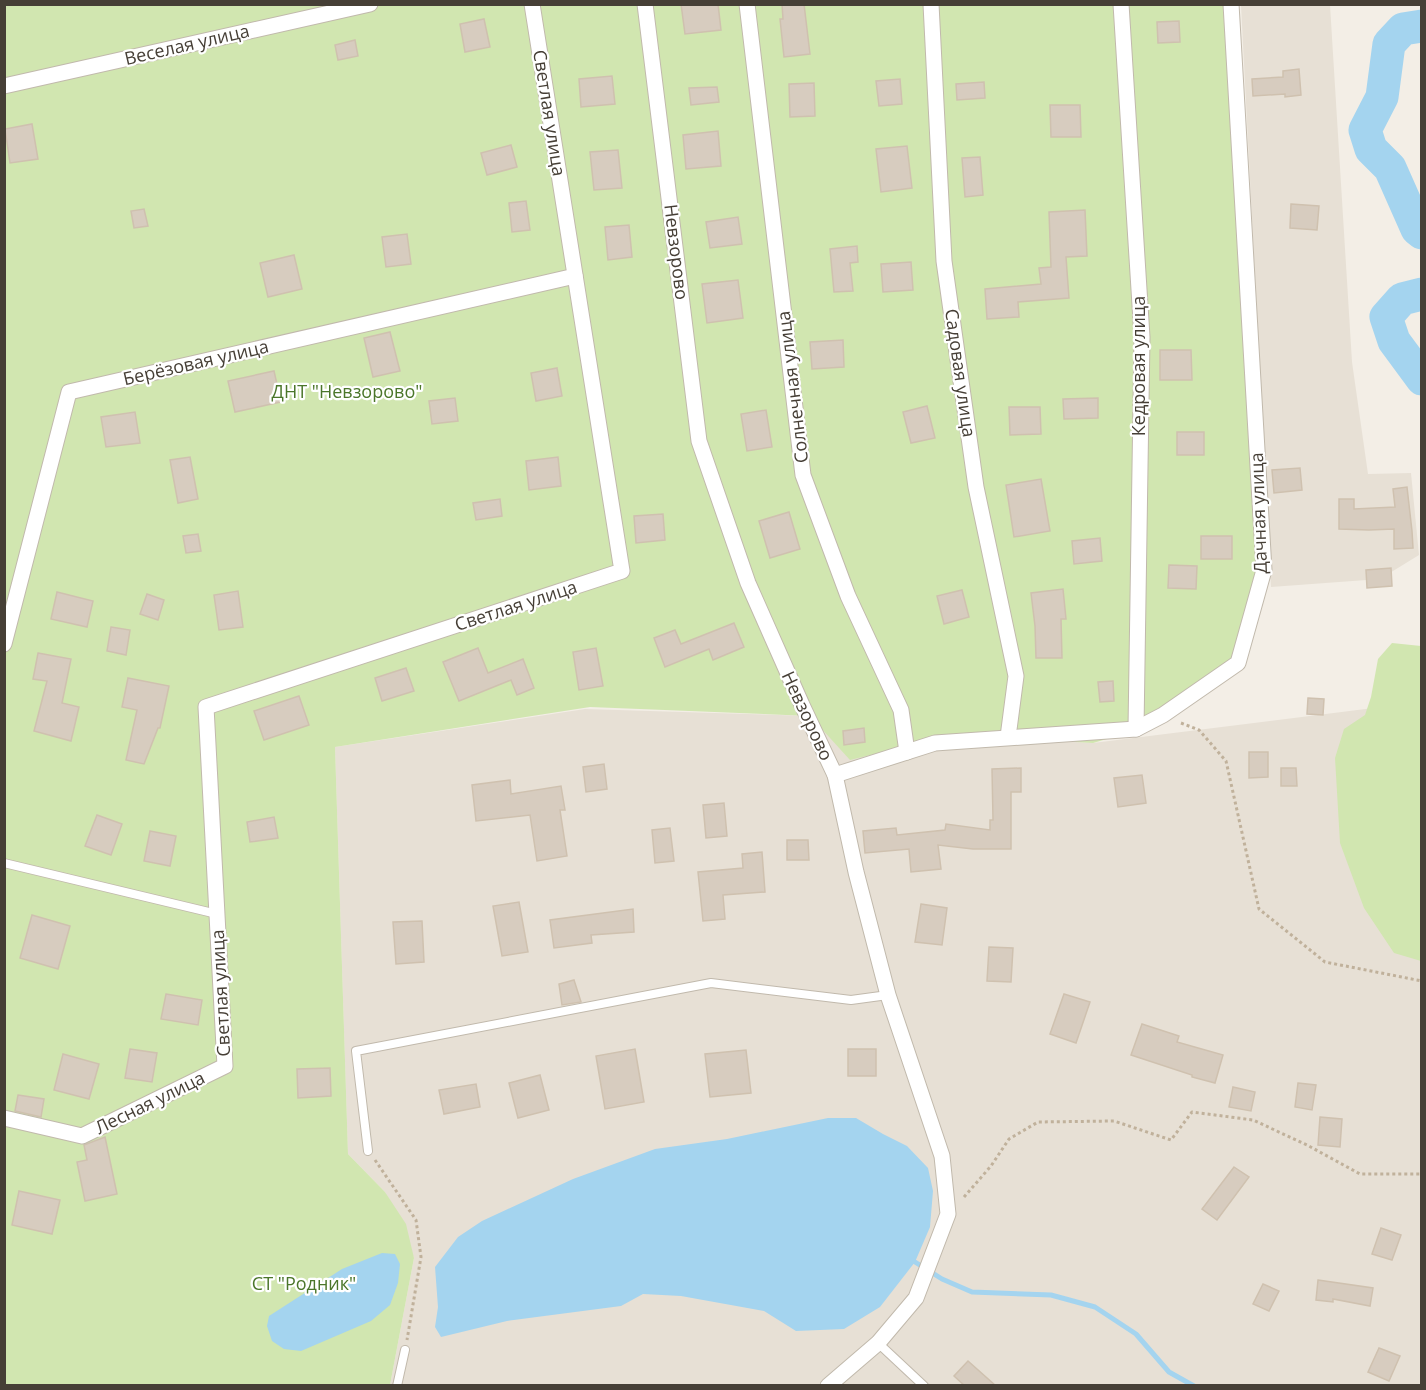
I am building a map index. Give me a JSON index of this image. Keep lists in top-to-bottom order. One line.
{"streets":{"street":["Веселая улица","Светлая улица","Невзорово","Берёзовая улица","Кедровая улица","Садовая улица","Солнечная улица","Дачная улица","Лесная улица"]},"crossings":[["Светлая улица","Берёзовая улица"],["Светлая улица","Лесная улица"],["Невзорово","Дачная улица"],["Кедровая улица","Дачная улица"],["Садовая улица","Дачная улица"],["Солнечная улица","Дачная улица"]],"parks":["ДНТ \"Невзорово\"","СТ \"Родник\""]}
